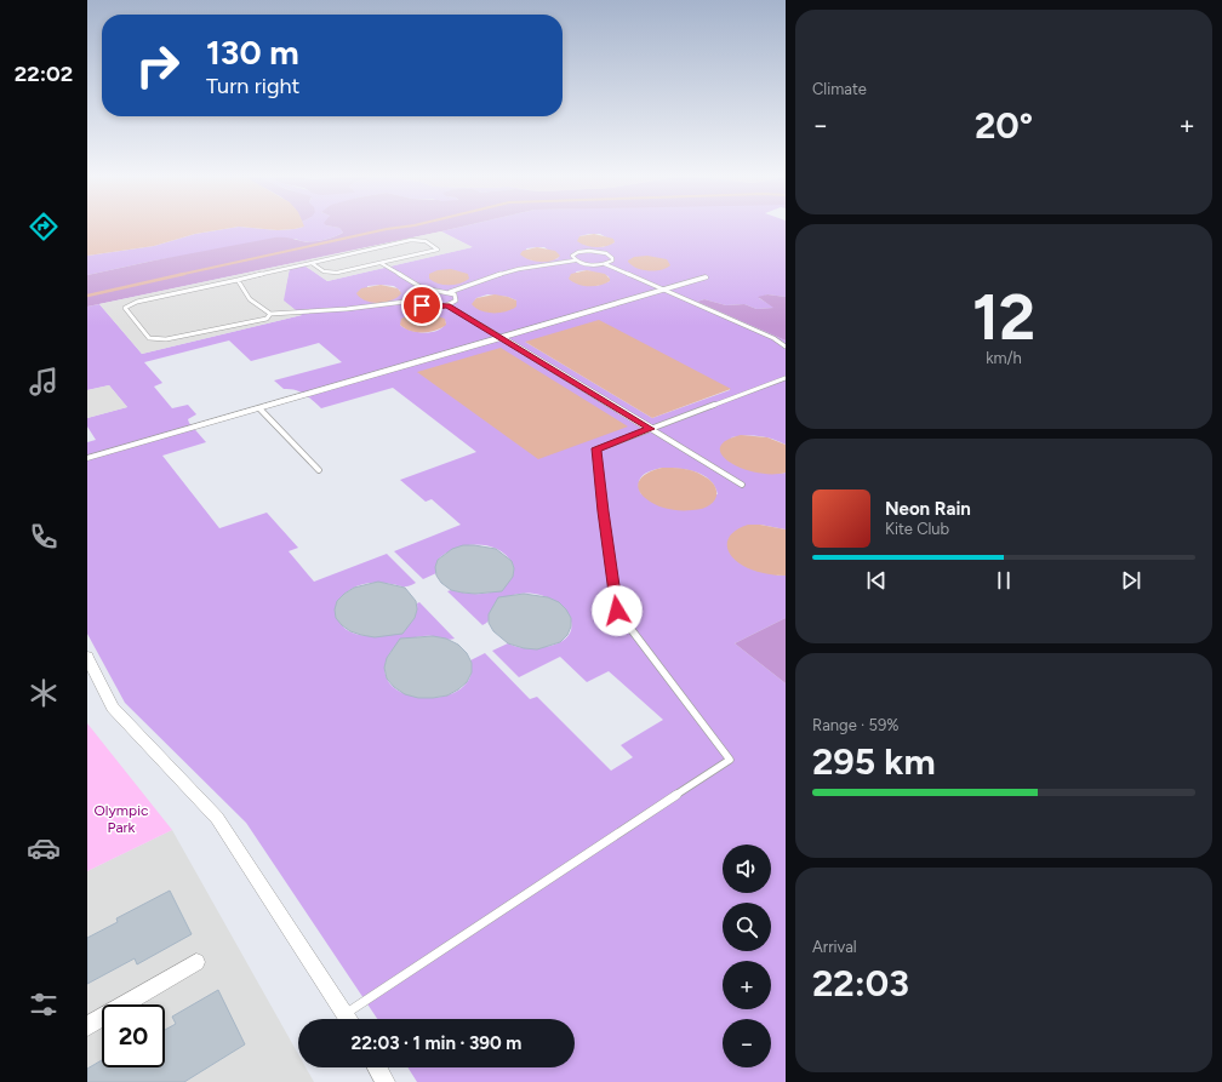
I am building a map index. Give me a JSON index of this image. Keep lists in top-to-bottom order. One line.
{"parks":["Olympic Park"],"page":{"tabs":"22:02","tile":["Climate",["12","km/h"],["Range · 59%","295 km"],["Arrival","22:03"]],"turn":["130 m","Turn right"],"heat":["−","20°","+"],"song":["Neon Rain","Kite Club"],"map_buttons":["+","−"],"limit":"20","trip":"22:03 · 1 min · 390 m"}}
